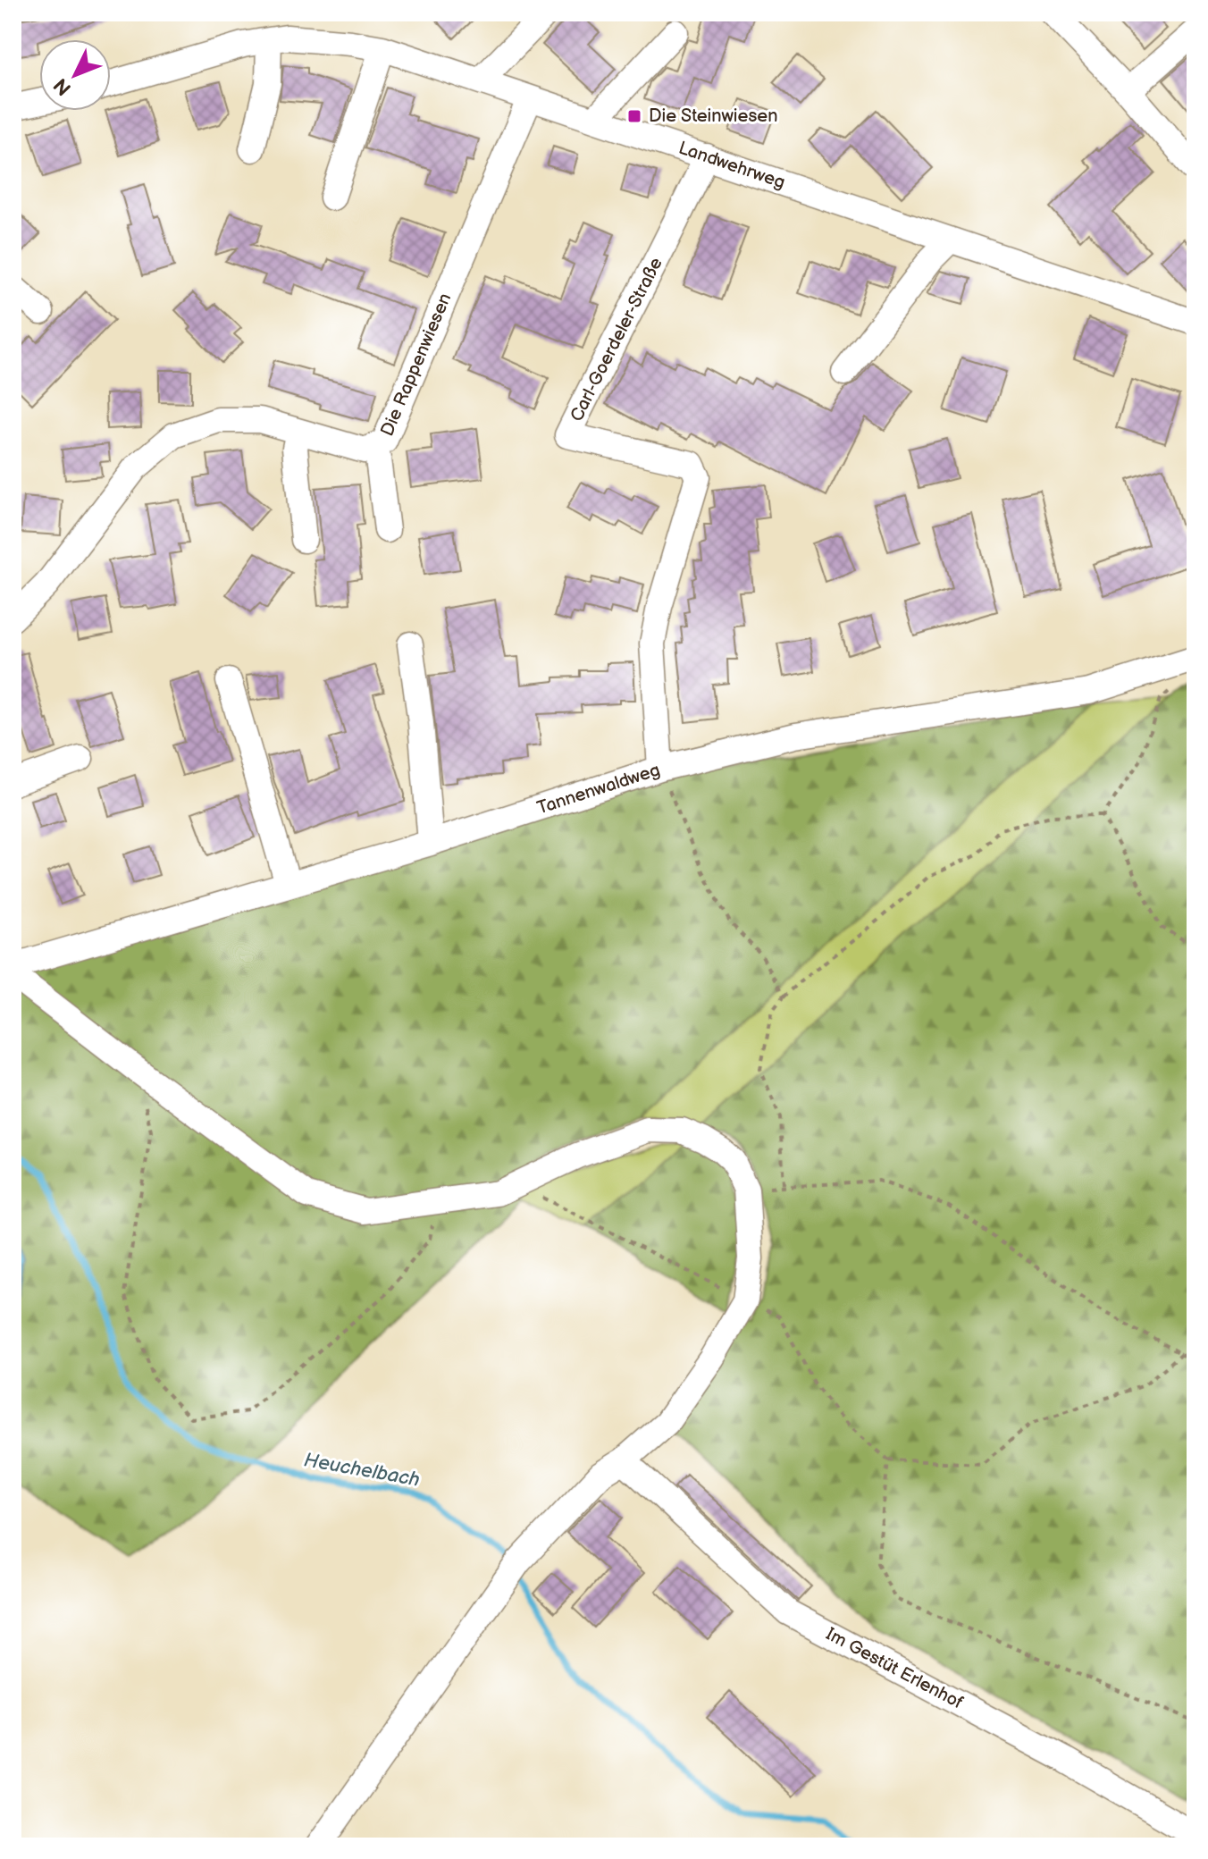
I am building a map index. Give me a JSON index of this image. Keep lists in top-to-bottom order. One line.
{"streets":{"street":["Landwehrweg","Carl-Goerdeler-Straße","Die Rappenwiesen","Tannenwaldweg","Im Gestüt Erlenhof"]},"crossings":[["Landwehrweg","Carl-Goerdeler-Straße"],["Landwehrweg","Die Rappenwiesen"],["Carl-Goerdeler-Straße","Tannenwaldweg"]],"water":["Heuchelbach"],"places":{"transit":["Die Steinwiesen"]},"north":"bottom left"}
